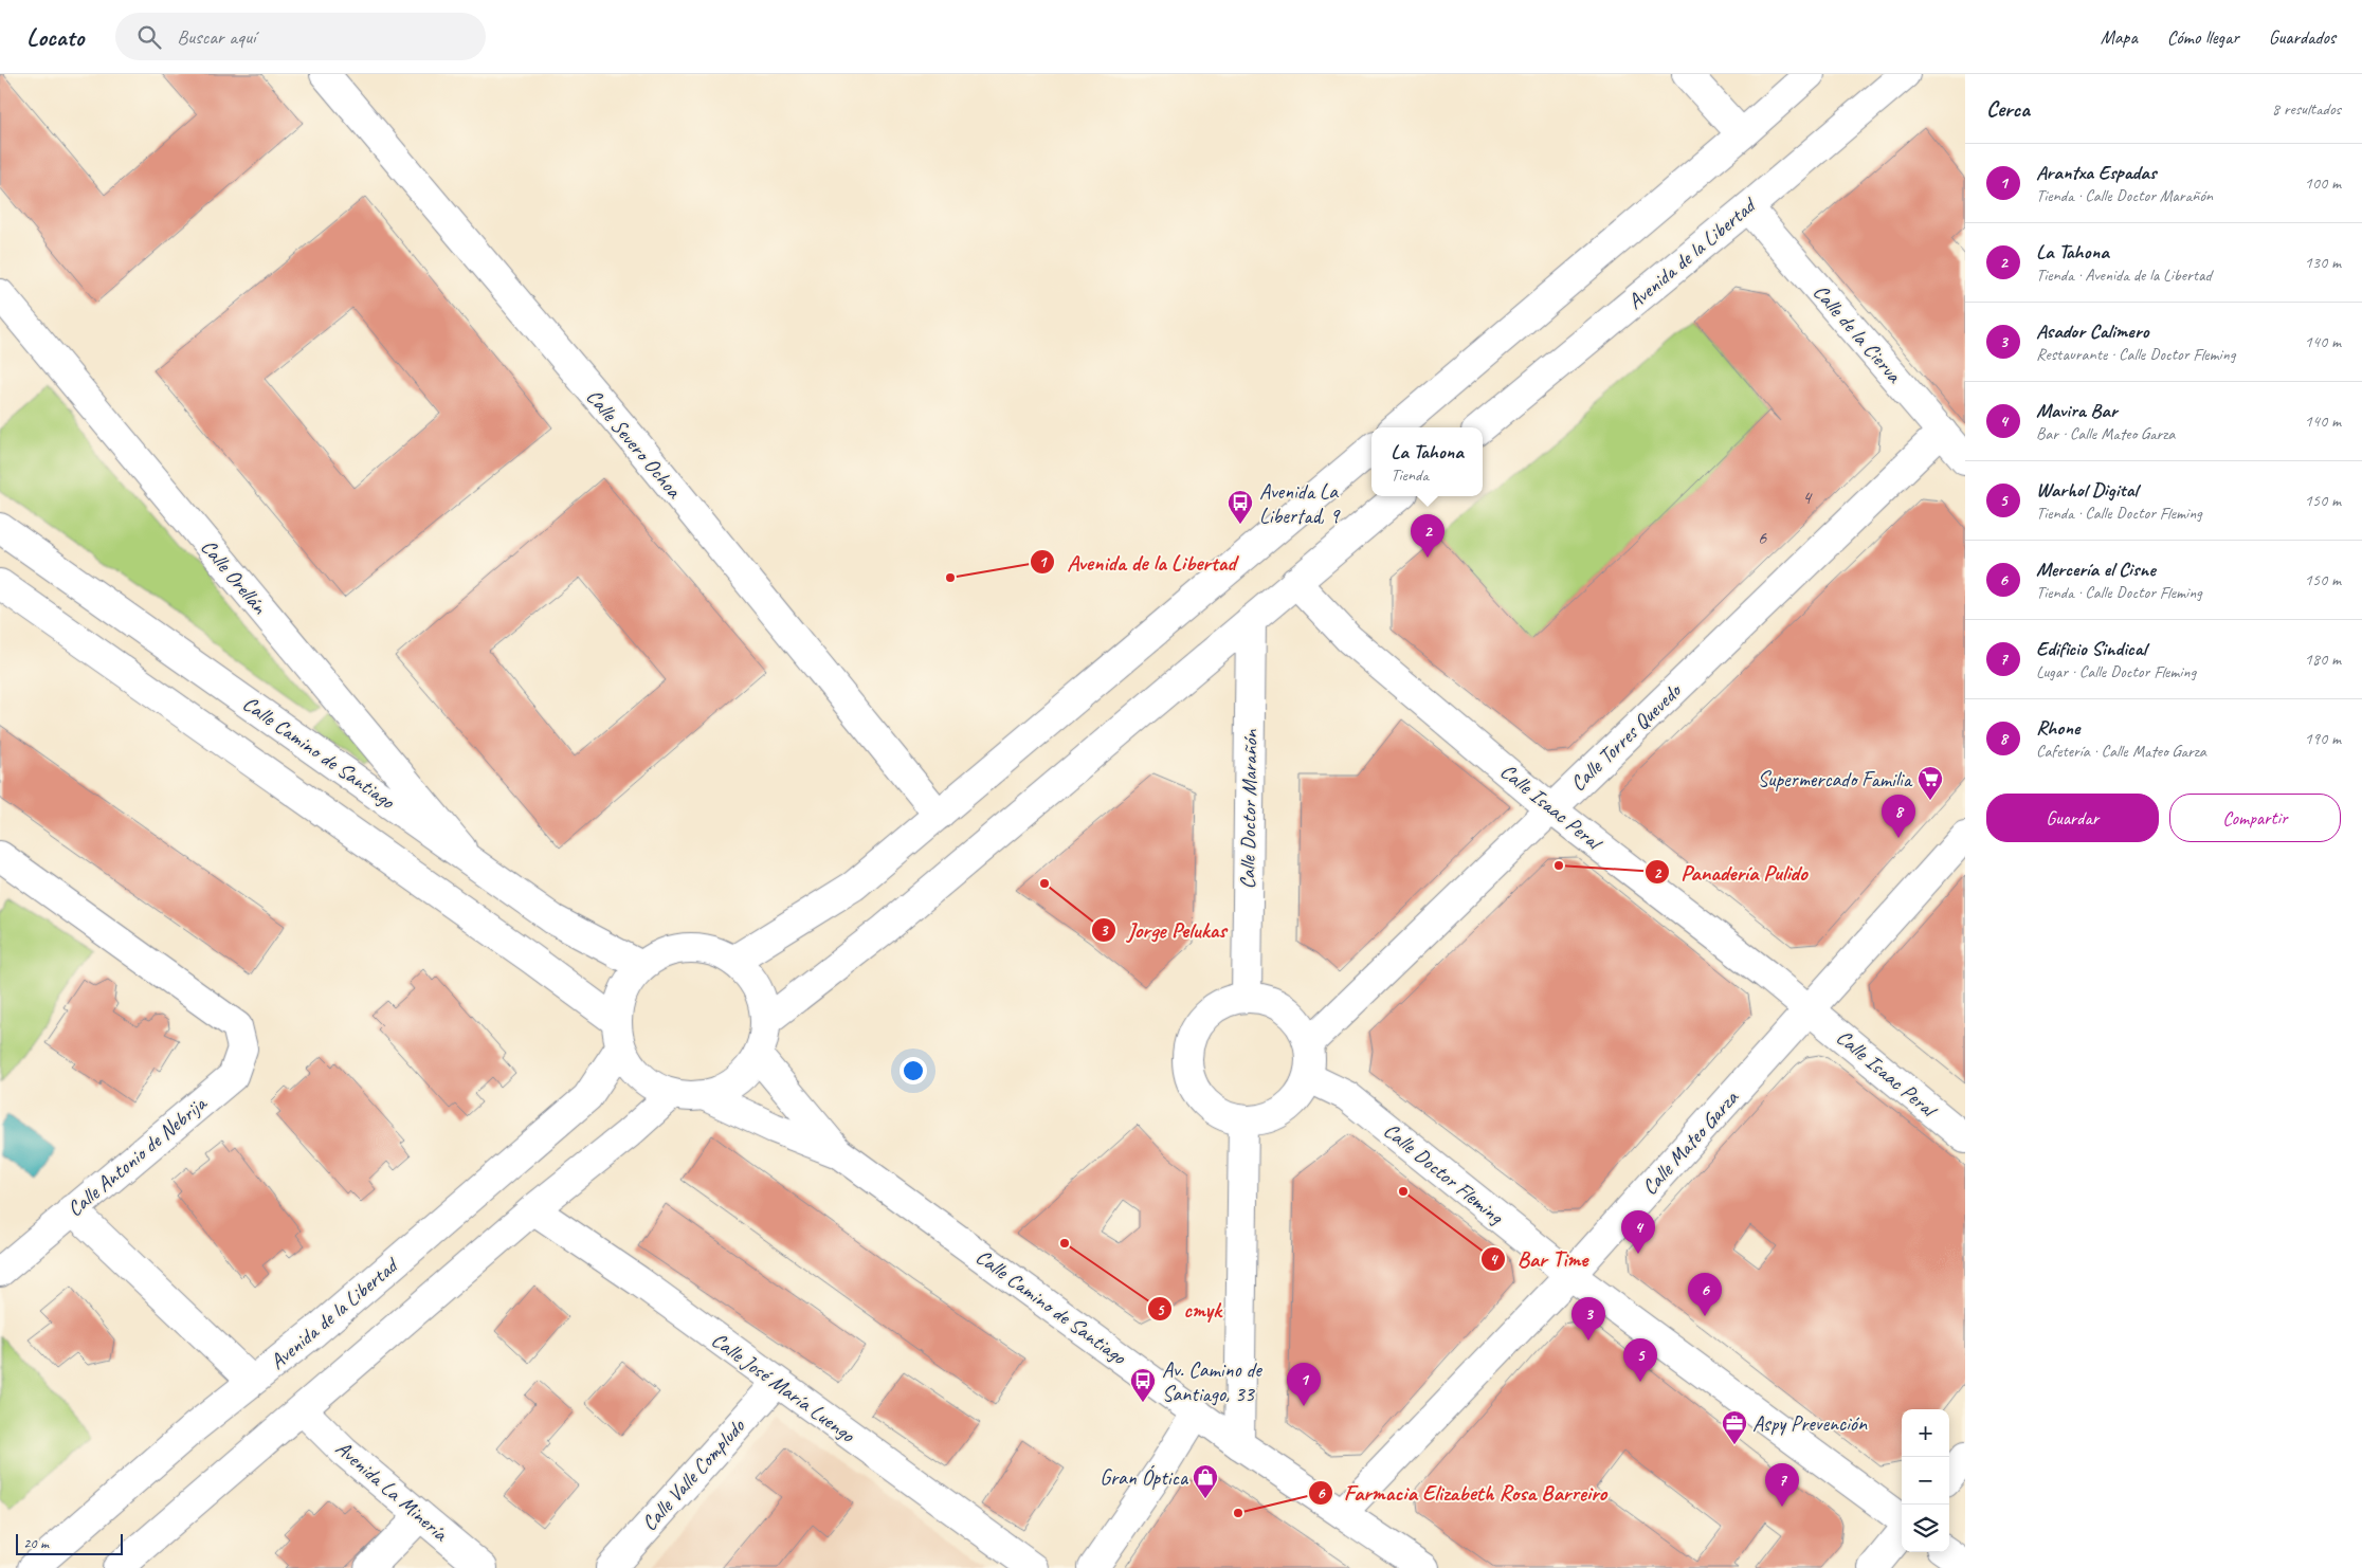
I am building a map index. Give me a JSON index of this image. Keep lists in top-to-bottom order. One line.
{"streets":{"street":["Avenida de la Libertad","Calle de la Cierva","Calle Severo Ochoa","Calle Orellán","Calle Torres Quevedo","Calle Camino de Santiago","Calle Isaac Peral","Calle Doctor Marañón","Calle Mateo Garza","Calle Antonio de Nebrija","Calle Doctor Fleming","Calle José María Luengo","Calle Valle Compludo","Avenida La Minería"]},"crossings":[["Avenida de la Libertad","Calle de la Cierva"],["Avenida de la Libertad","Calle Camino de Santiago"],["Calle de la Cierva","Calle Torres Quevedo"],["Calle Orellán","Calle Camino de Santiago"],["Calle Torres Quevedo","Calle Isaac Peral"],["Calle Torres Quevedo","Calle Doctor Marañón"],["Calle Torres Quevedo","Calle Doctor Fleming"],["Calle Camino de Santiago","Calle Mateo Garza"],["Calle Isaac Peral","Calle Mateo Garza"],["Calle Doctor Marañón","Calle Doctor Fleming"],["Calle Mateo Garza","Calle Doctor Fleming"],["Calle José María Luengo","Calle Valle Compludo"]],"places":{"bus stop":["Avenida La Libertad, 9","Av. Camino de Santiago, 33"],"other":["Avenida de la Libertad","Panadería Pulido","Jorge Pelukas","Bar Time","cmyk","Farmacia Elizabeth Rosa Barreiro"],"supermarket":["Supermercado Familia"],"office":["Aspy Prevención"],"shop":["Gran Óptica"]},"house_numbers":["4","6"],"scale_bar":"20 m","page":{"header":"Locato","search":"Buscar aquí","nav":["Mapa","Cómo llegar","Guardados"],"heading":["Cerca","8 resultados"],"list":[{"mark":"1","name":"Arantxa Espadas","note":"Tienda · Calle Doctor Marañón","value":"100 m"},{"mark":"2","name":"La Tahona","note":"Tienda · Avenida de la Libertad","value":"130 m"},{"mark":"3","name":"Asador Calimero","note":"Restaurante · Calle Doctor Fleming","value":"140 m"},{"mark":"4","name":"Mavira Bar","note":"Bar · Calle Mateo Garza","value":"140 m"},{"mark":"5","name":"Warhol Digital","note":"Tienda · Calle Doctor Fleming","value":"150 m"},{"mark":"6","name":"Mercería el Cisne","note":"Tienda · Calle Doctor Fleming","value":"150 m"},{"mark":"7","name":"Edificio Sindical","note":"Lugar · Calle Doctor Fleming","value":"180 m"},{"mark":"8","name":"Rhone","note":"Cafetería · Calle Mateo Garza","value":"190 m"}],"popup":["La Tahona","Tienda"],"pins":["2","8","4","6","3","5","1","7"],"buttons":["Guardar","Compartir"],"map_buttons":["+","−"],"scale":"20 m"}}
